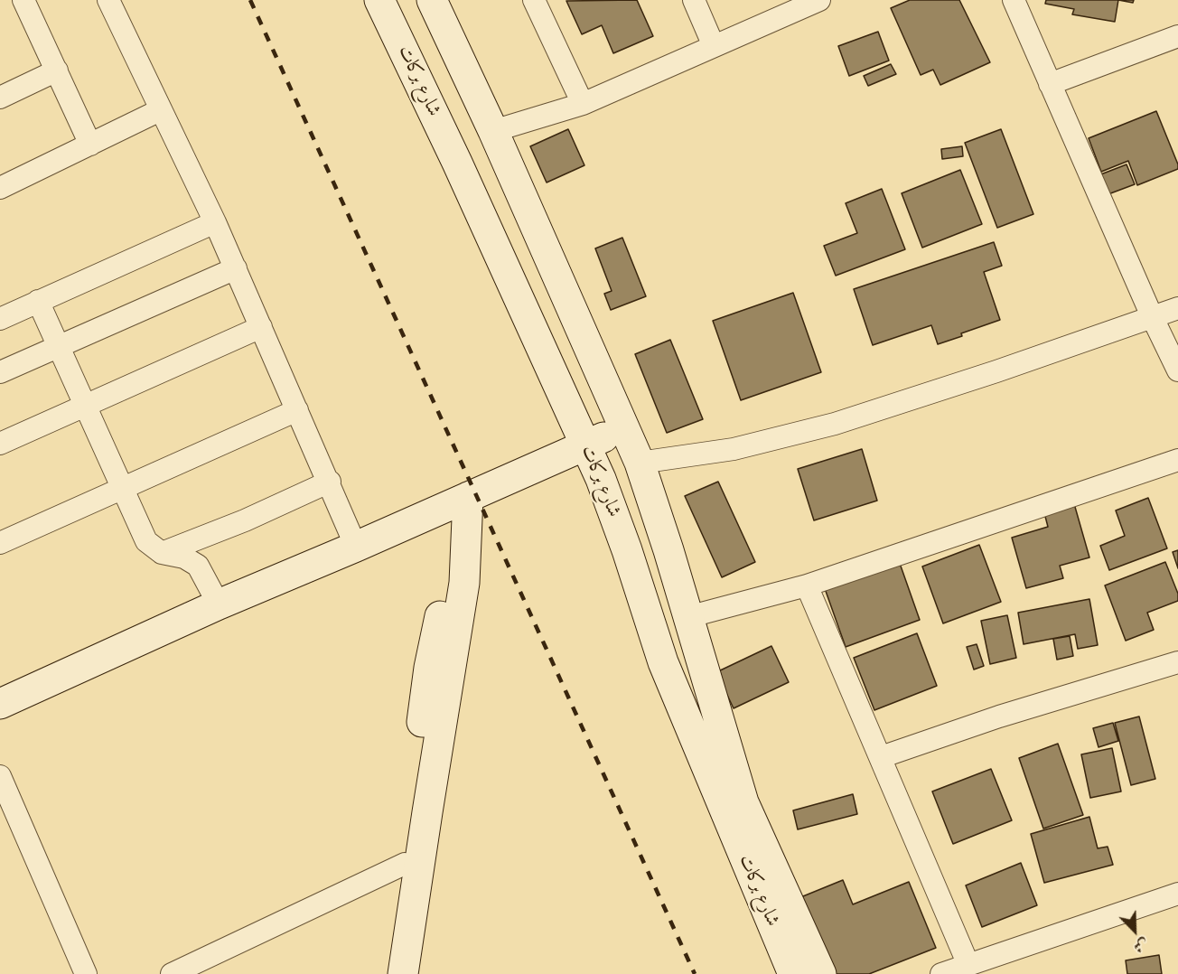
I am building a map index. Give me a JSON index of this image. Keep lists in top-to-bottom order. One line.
{"streets":{"main road":["شارع بركات"]},"north":"bottom right"}
